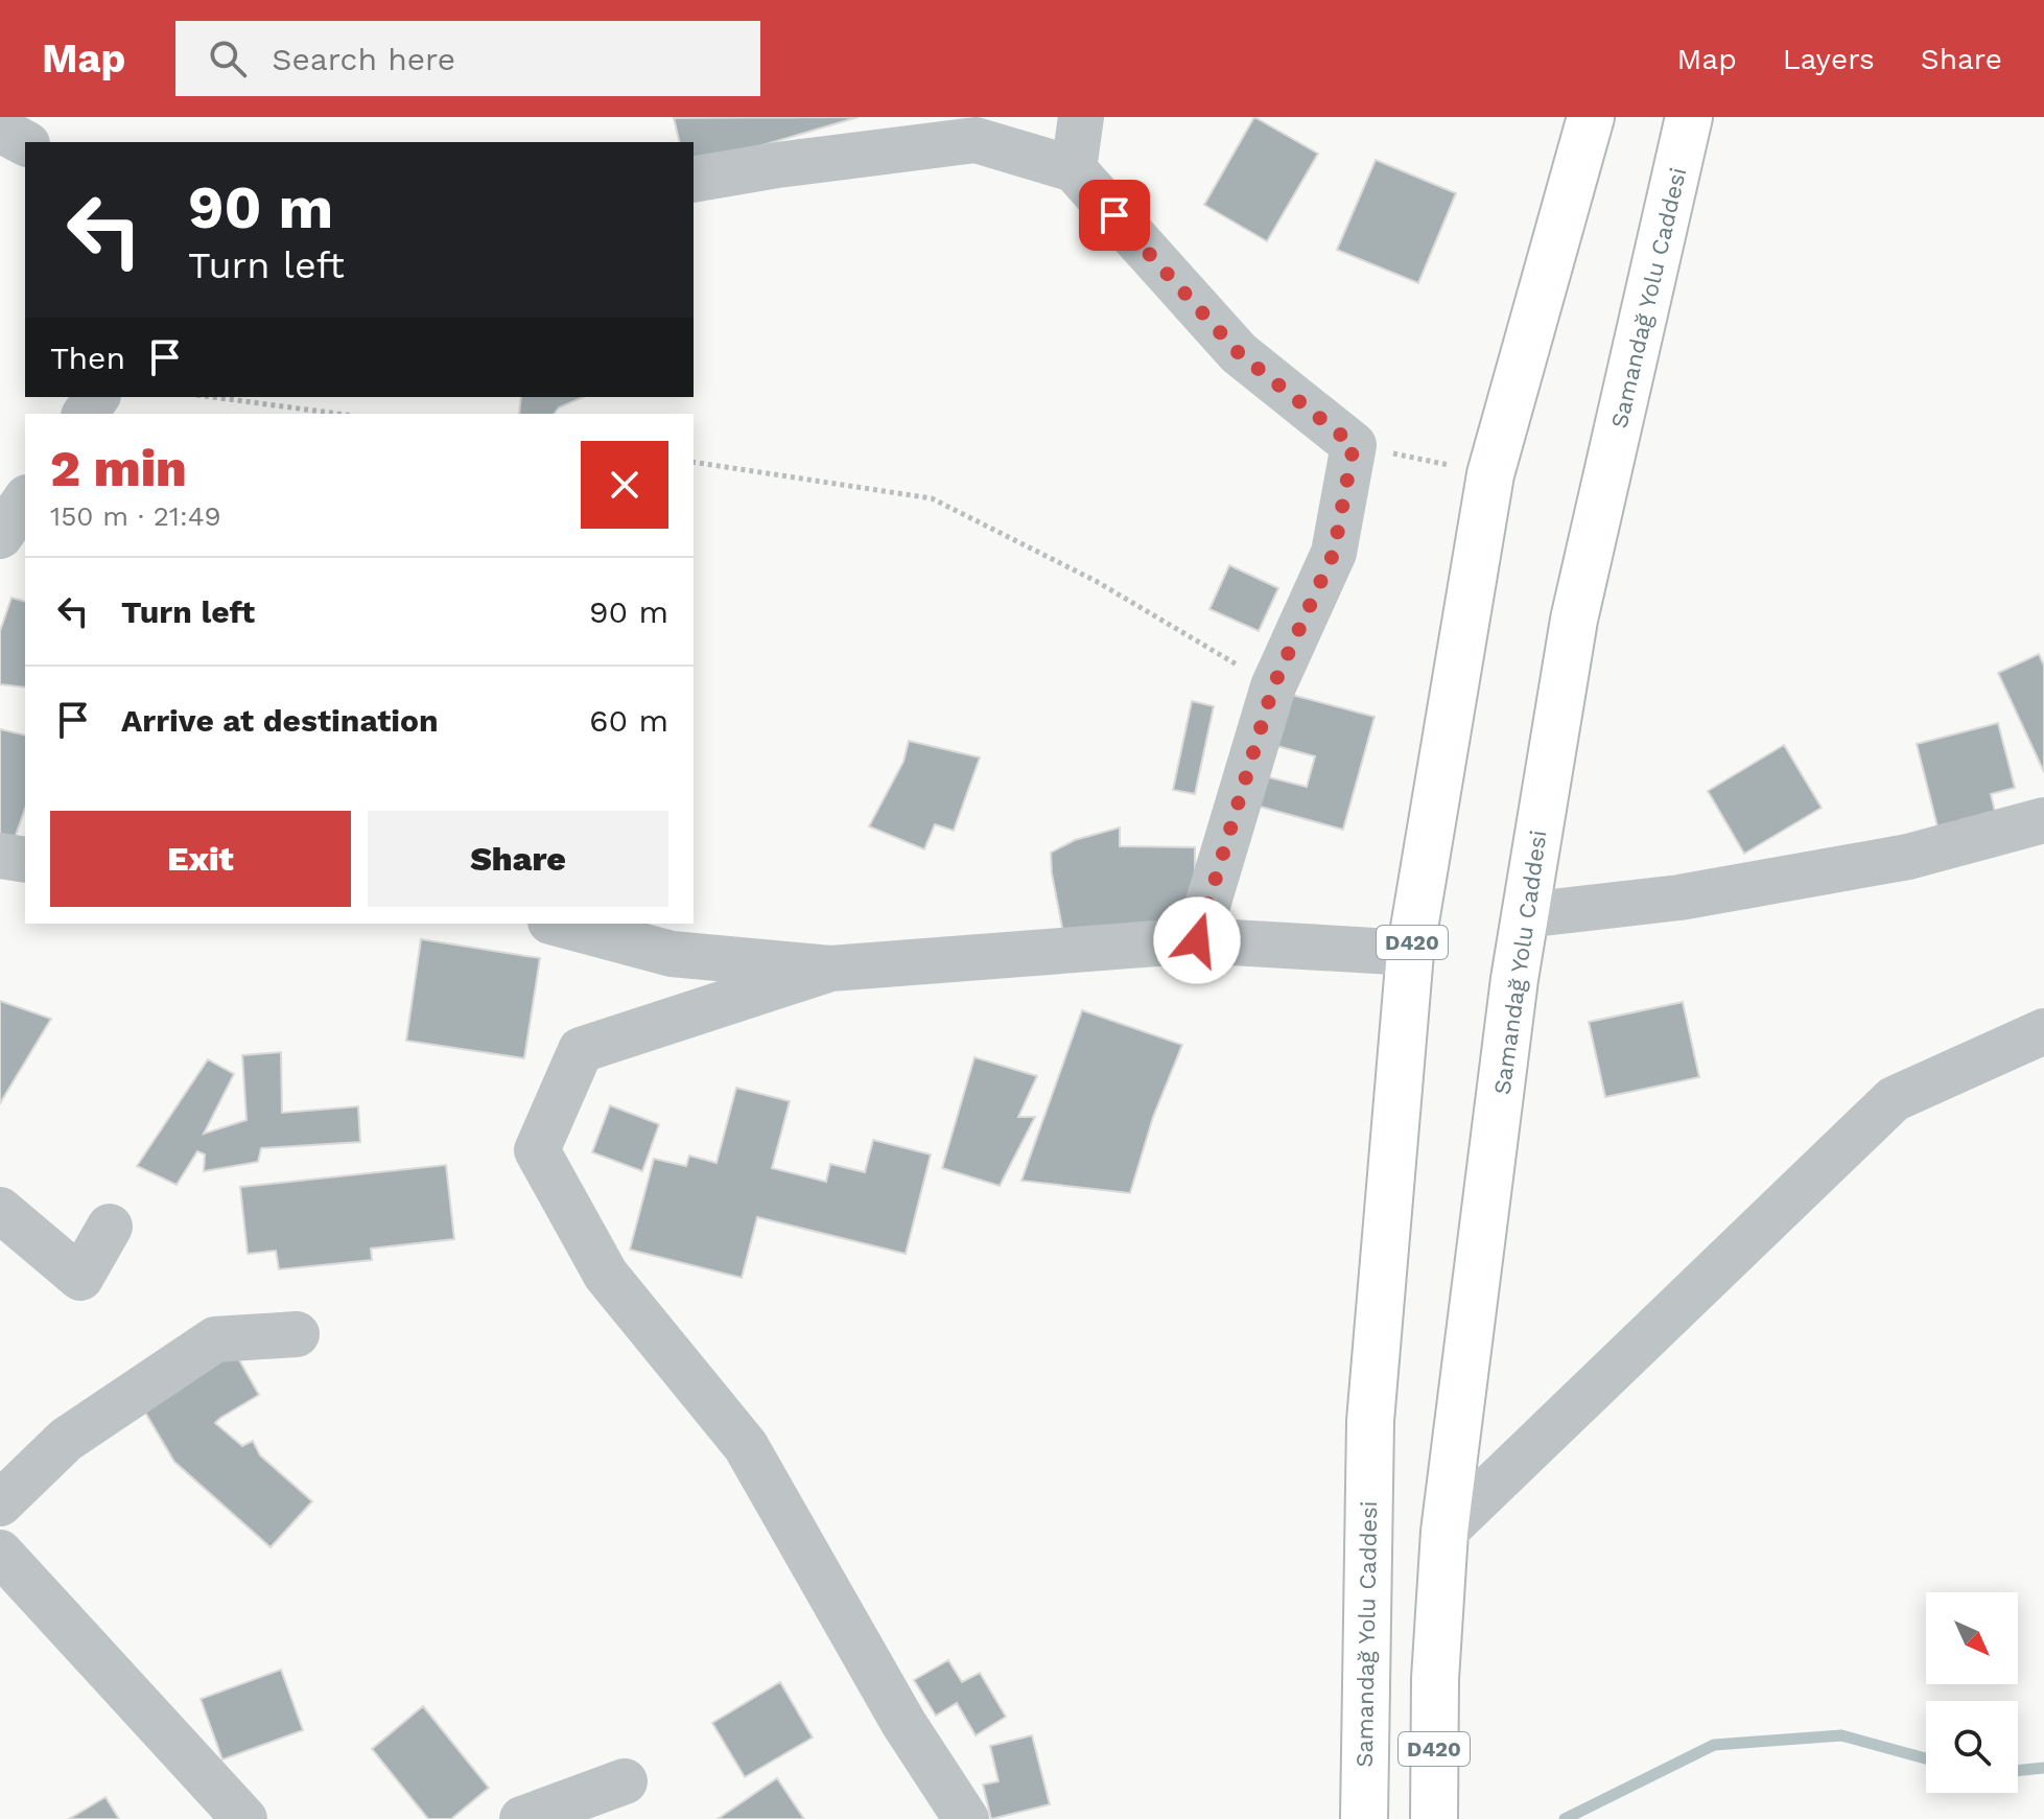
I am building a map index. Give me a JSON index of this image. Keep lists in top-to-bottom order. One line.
{"streets":{"highway":["Samandağ Yolu Caddesi","D420"]},"north":"bottom right","page":{"header":"Map","search":"Search here","nav":["Map","Layers","Share"],"turn":["90 m","Turn left"],"then":"Then","heading":["2 min","150 m · 21:49"],"list":[{"name":"Turn left","value":"90 m"},{"name":"Arrive at destination","value":"60 m"}],"buttons":["Exit","Share"]}}
